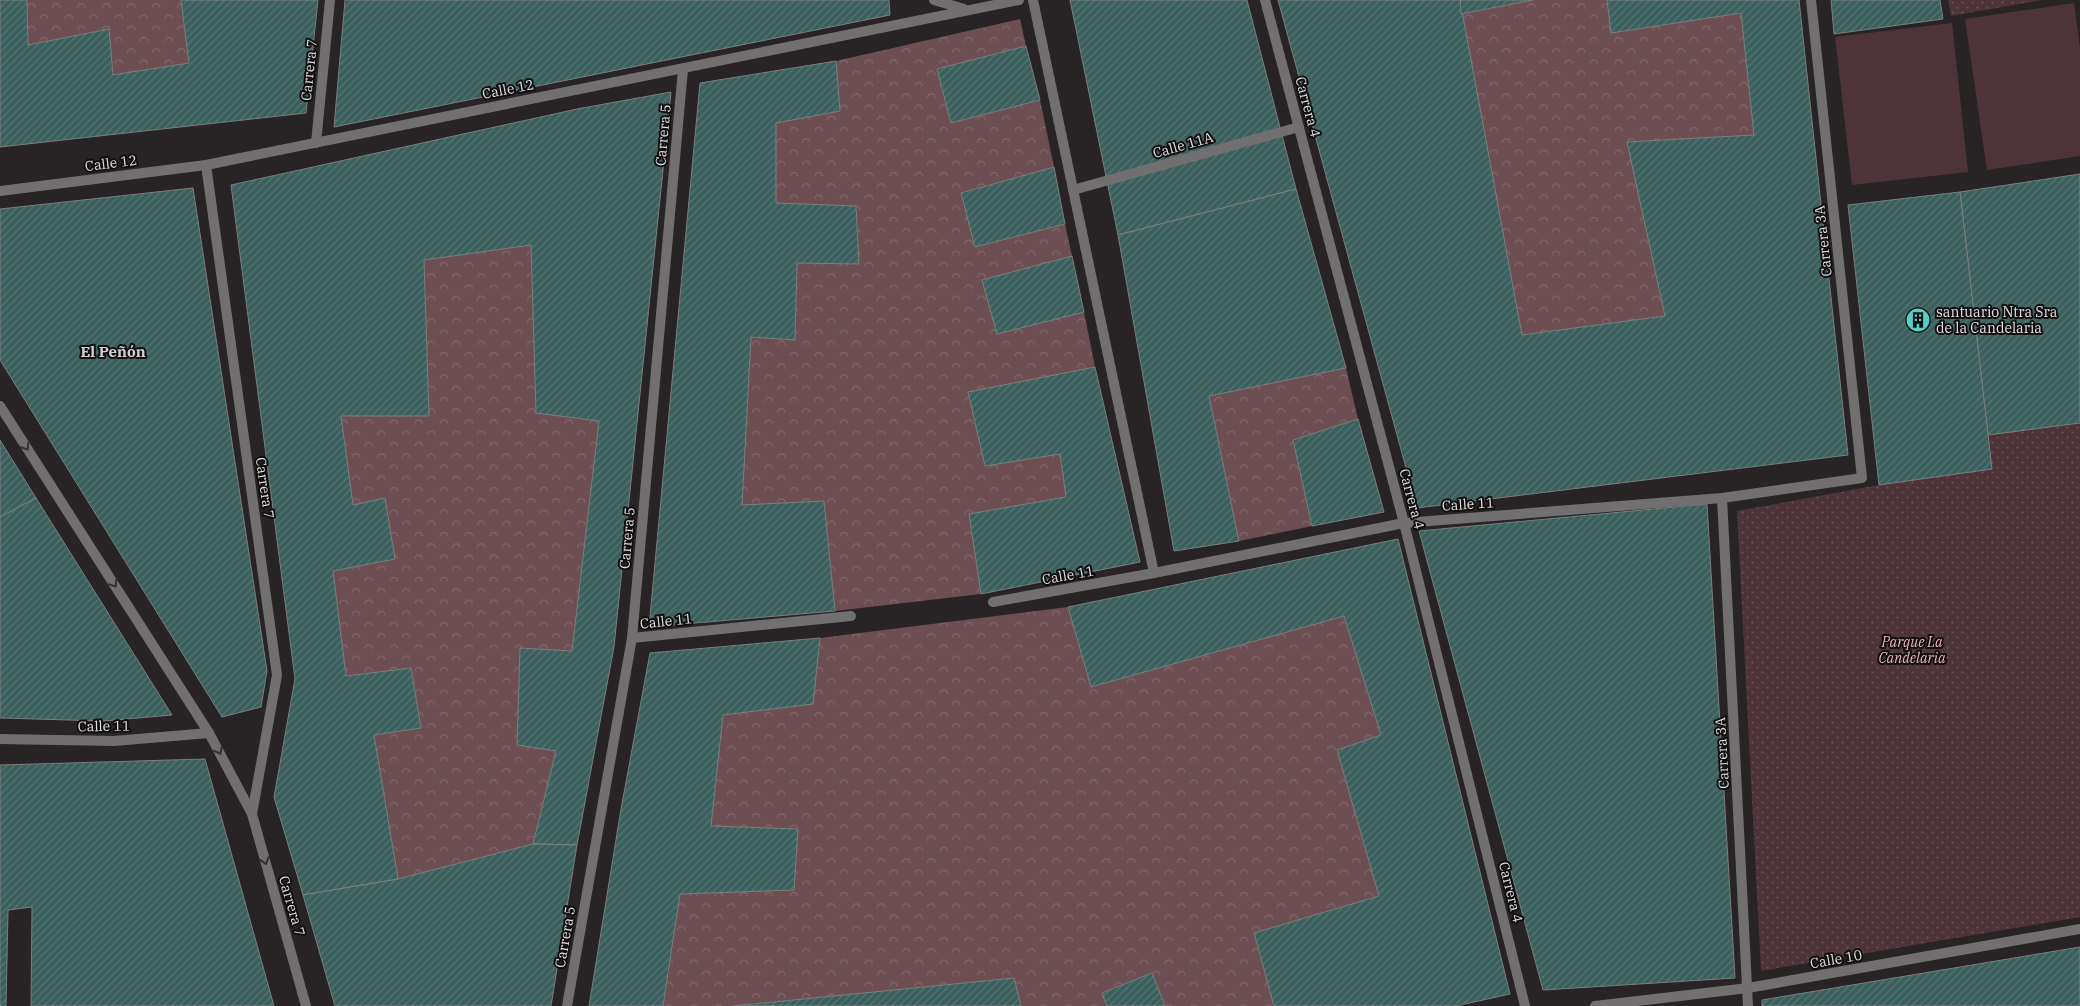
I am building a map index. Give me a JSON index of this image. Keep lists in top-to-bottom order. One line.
{"streets":{"street":["Carrera 7","Calle 12","Carrera 4","Carrera 5","Calle 11A","Carrera 3A","Calle 11","Calle 10"]},"crossings":[["Carrera 7","Calle 12"],["Carrera 7","Calle 11"],["Calle 12","Carrera 5"],["Carrera 4","Calle 11A"],["Carrera 4","Calle 11"],["Carrera 5","Calle 11"],["Carrera 3A","Calle 11"],["Carrera 3A","Calle 10"]],"one_way":["Carrera 7"],"districts":["El Peñón"],"parks":["Parque La Candelaria"],"places":{"building":["santuario Ntra Sra de la Candelaria"]}}
